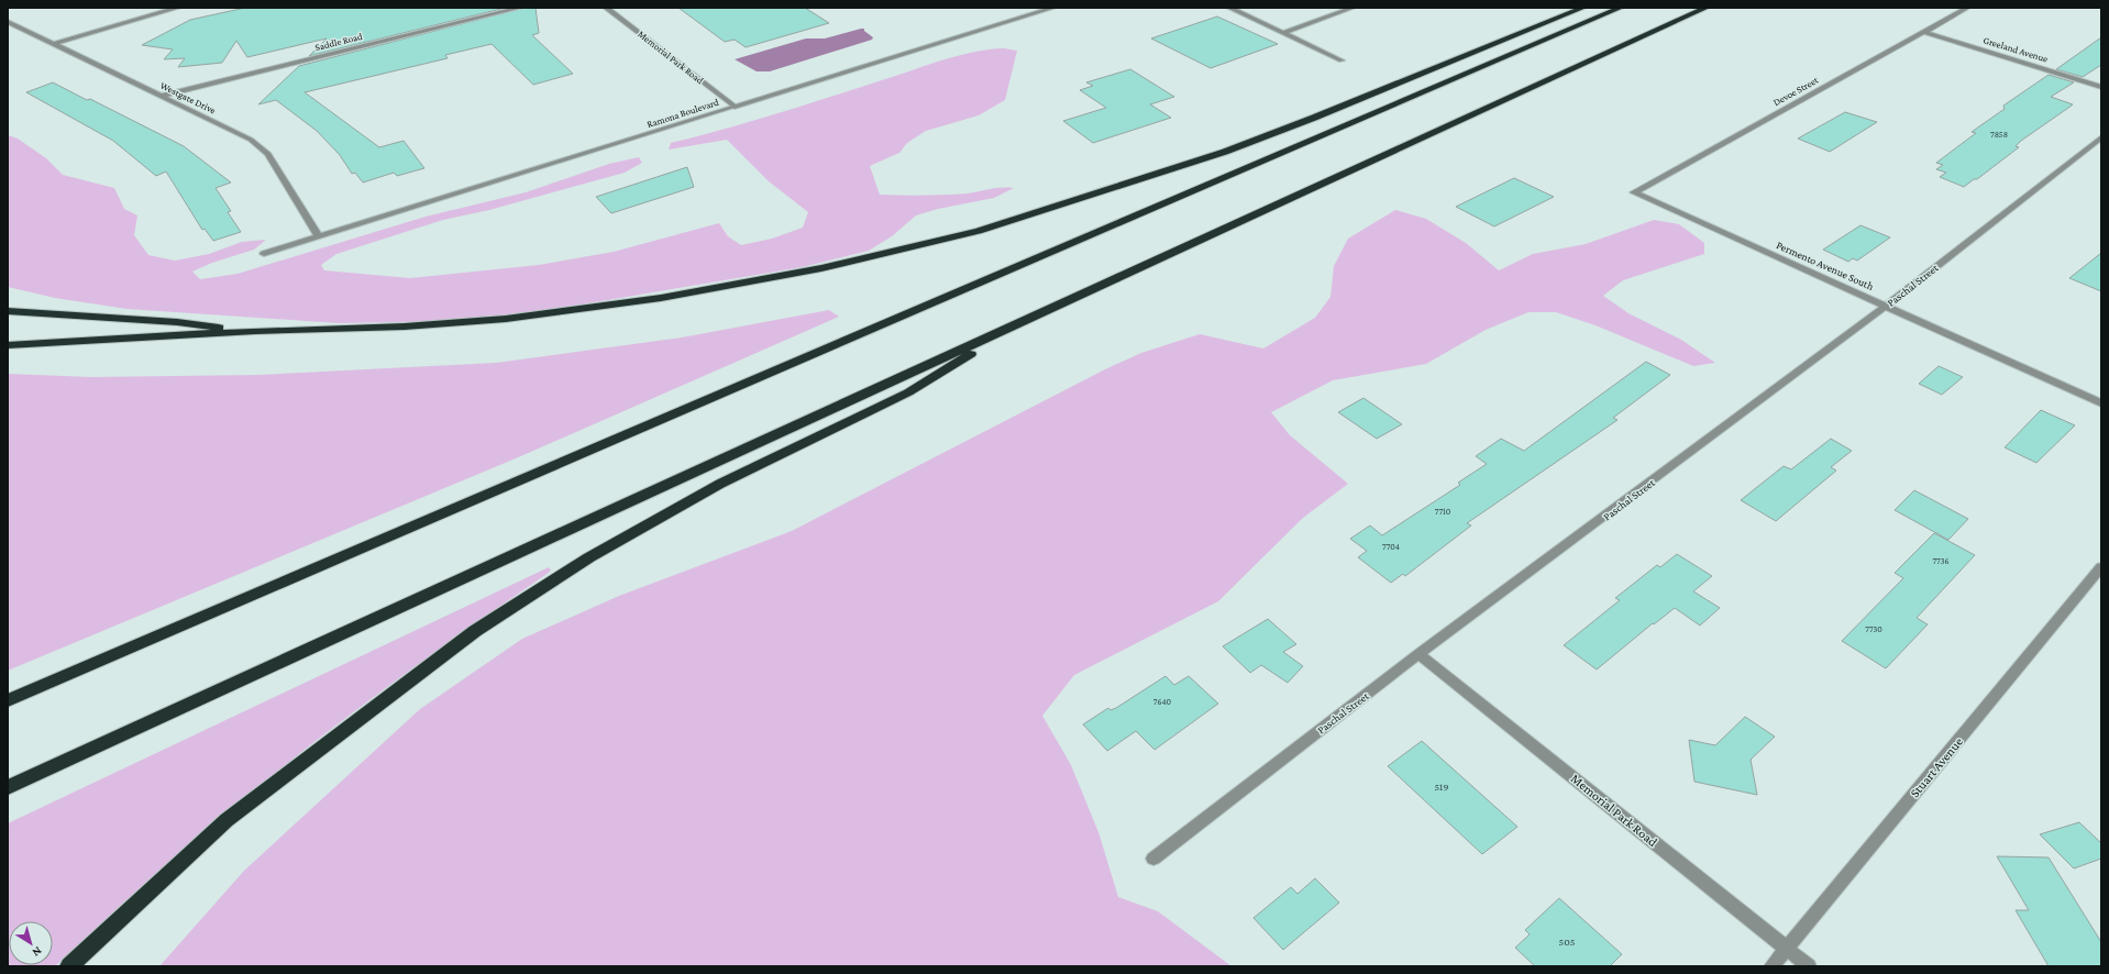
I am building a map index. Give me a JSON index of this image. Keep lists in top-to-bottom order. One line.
{"streets":{"street":["Saddle Road","Greeland Avenue","Memorial Park Road","Devoe Street","Westgate Drive","Ramona Boulevard","Permento Avenue South","Paschal Street","Stuart Avenue"]},"crossings":[["Saddle Road","Westgate Drive"],["Greeland Avenue","Devoe Street"],["Memorial Park Road","Ramona Boulevard"],["Memorial Park Road","Paschal Street"],["Memorial Park Road","Stuart Avenue"],["Devoe Street","Permento Avenue South"],["Westgate Drive","Ramona Boulevard"],["Permento Avenue South","Paschal Street"]],"house_numbers":["7858","7710","7704","7736","7730","7640","519","505"],"north":"bottom right"}
